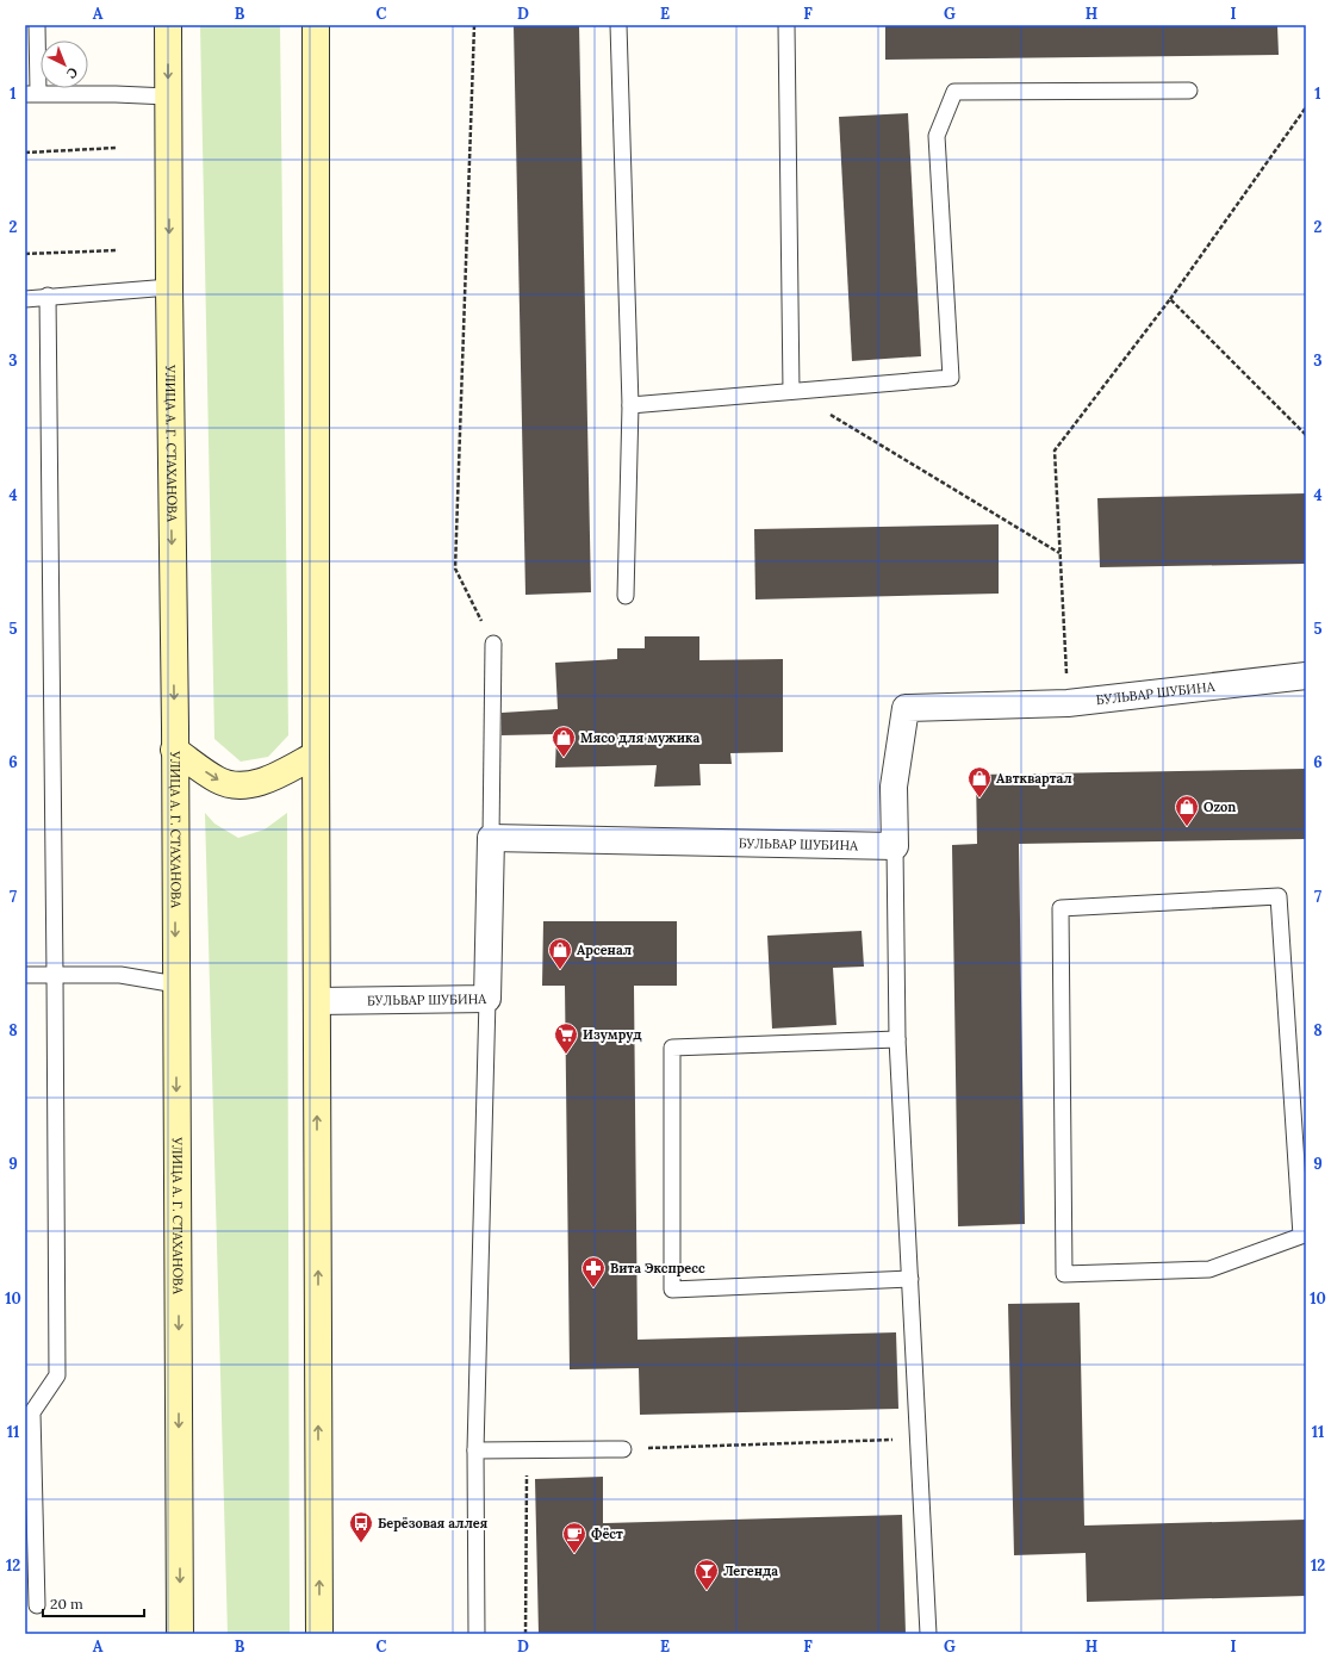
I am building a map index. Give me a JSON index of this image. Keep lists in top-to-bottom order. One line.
{"streets":{"main road":["УЛИЦА А. Г. СТАХАНОВА"],"street":["БУЛЬВАР ШУБИНА"]},"places":{"shop":["Мясо для мужика","Автквартал","Ozon","Арсенал"],"supermarket":["Изумруд"],"pharmacy":["Вита Экспресс"],"bus stop":["Берёзовая аллея"],"cafe":["Фёст"],"bar":["Легенда"]},"scale_bar":"20 m","north":"bottom right","grid":{"columns":["A","B","C","D","E","F","G","H","I"],"rows":["1","2","3","4","5","6","7","8","9","10","11","12"]}}
